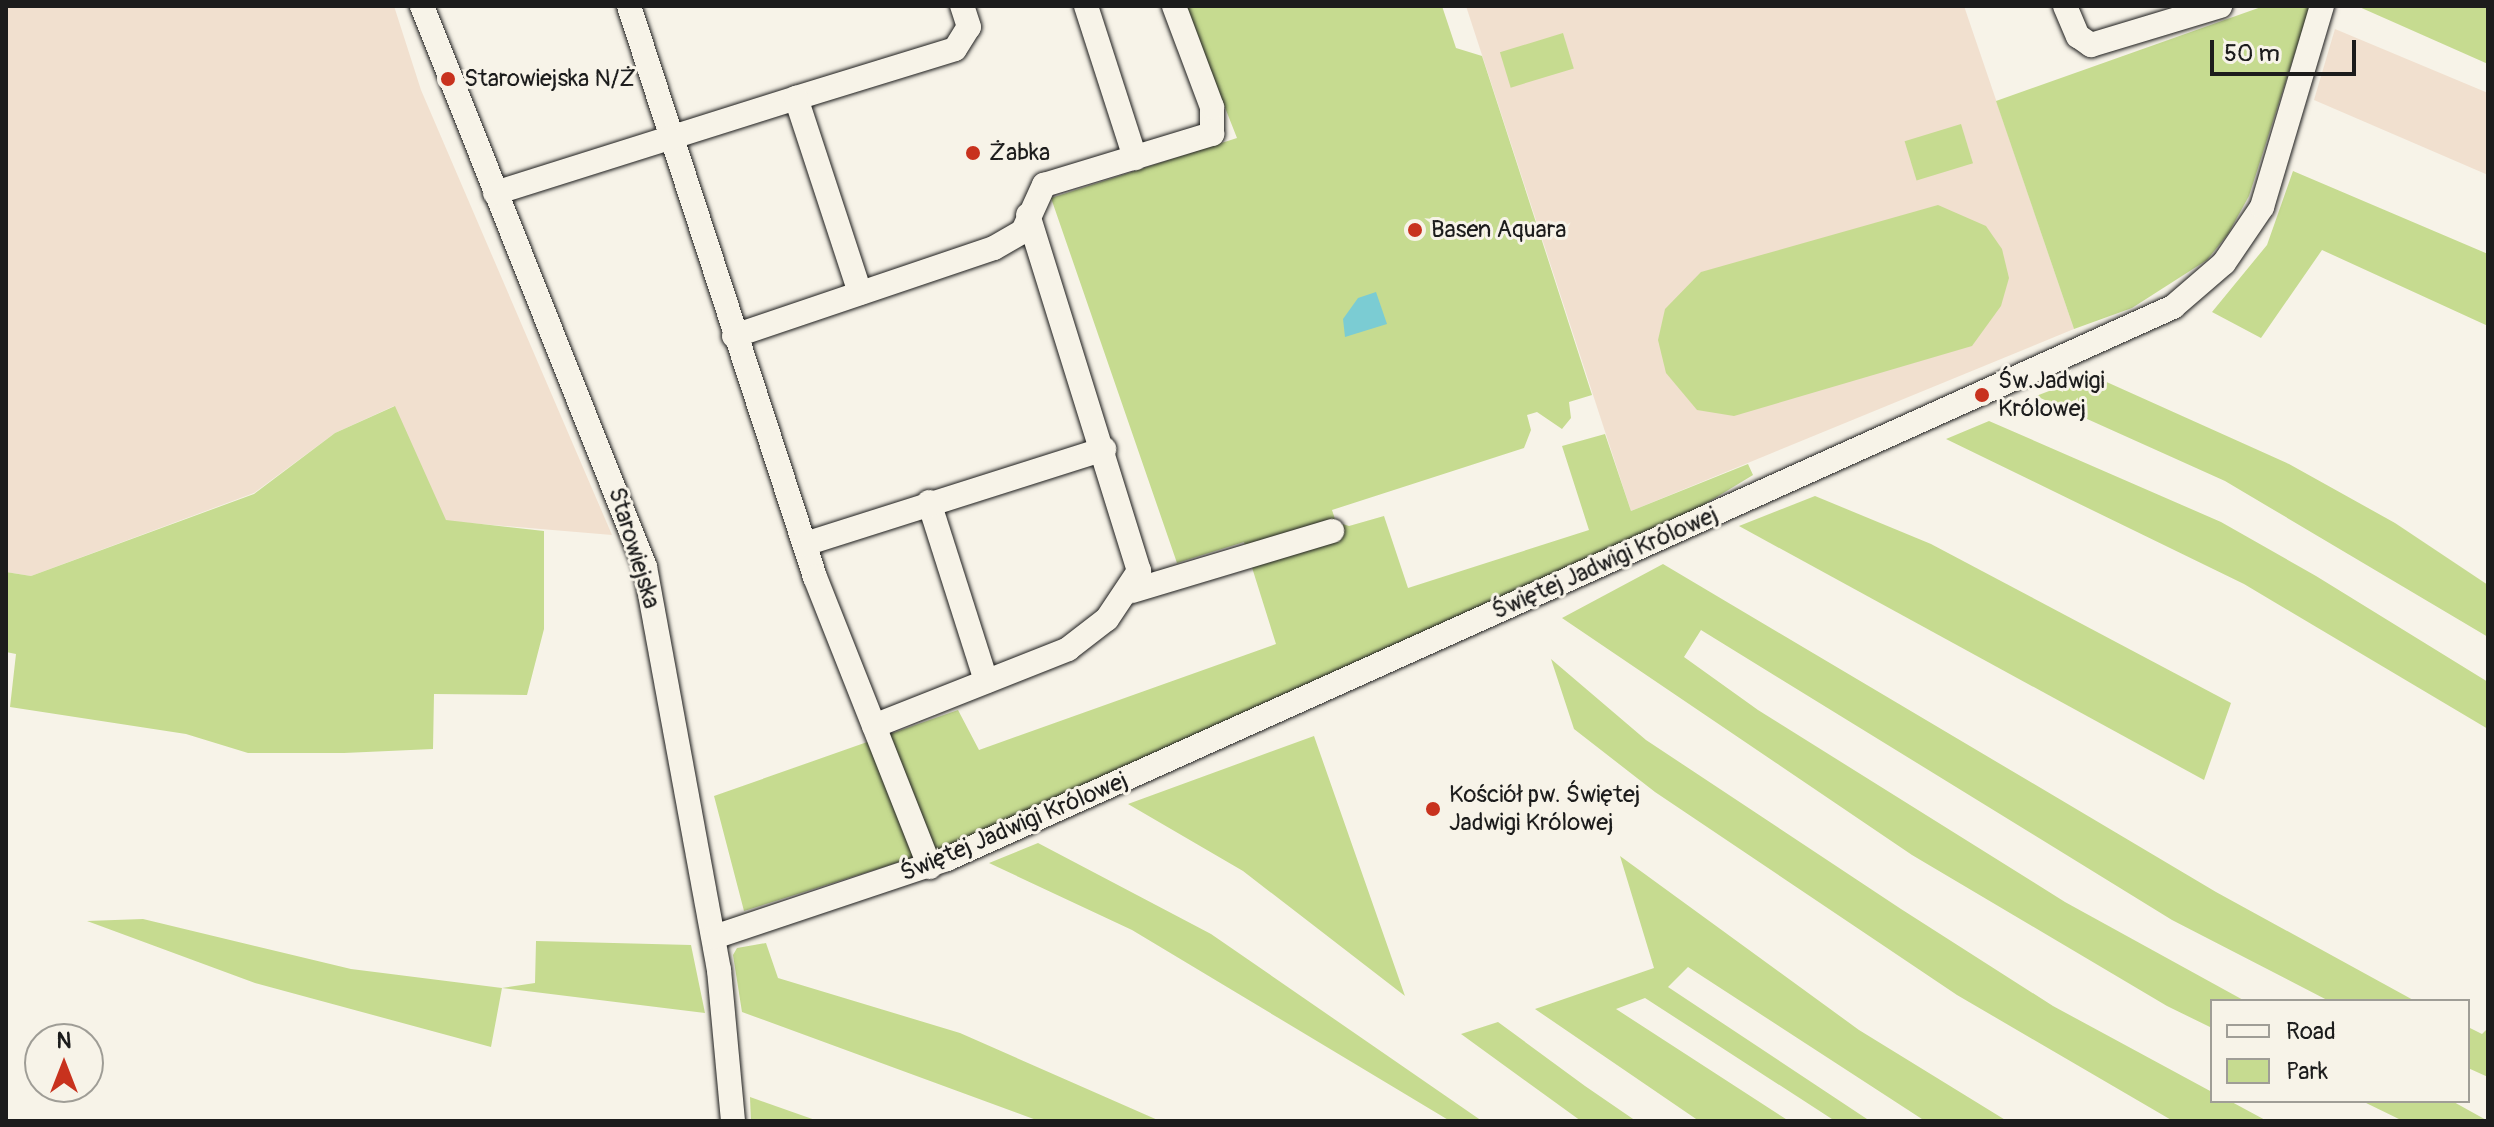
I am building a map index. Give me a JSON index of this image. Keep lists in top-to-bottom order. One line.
{"streets":{"street":["Starowiejska","Świętej Jadwigi Królowej"]},"crossings":[["Starowiejska","Świętej Jadwigi Królowej"]],"places":["Starowiejska N/Ż","Żabka","Basen Aquara","Św.Jadwigi Królowej","Kościół pw. Świętej Jadwigi Królowej"],"legend":["Road","Park"],"scale_bar":"50 m","north":"top"}
